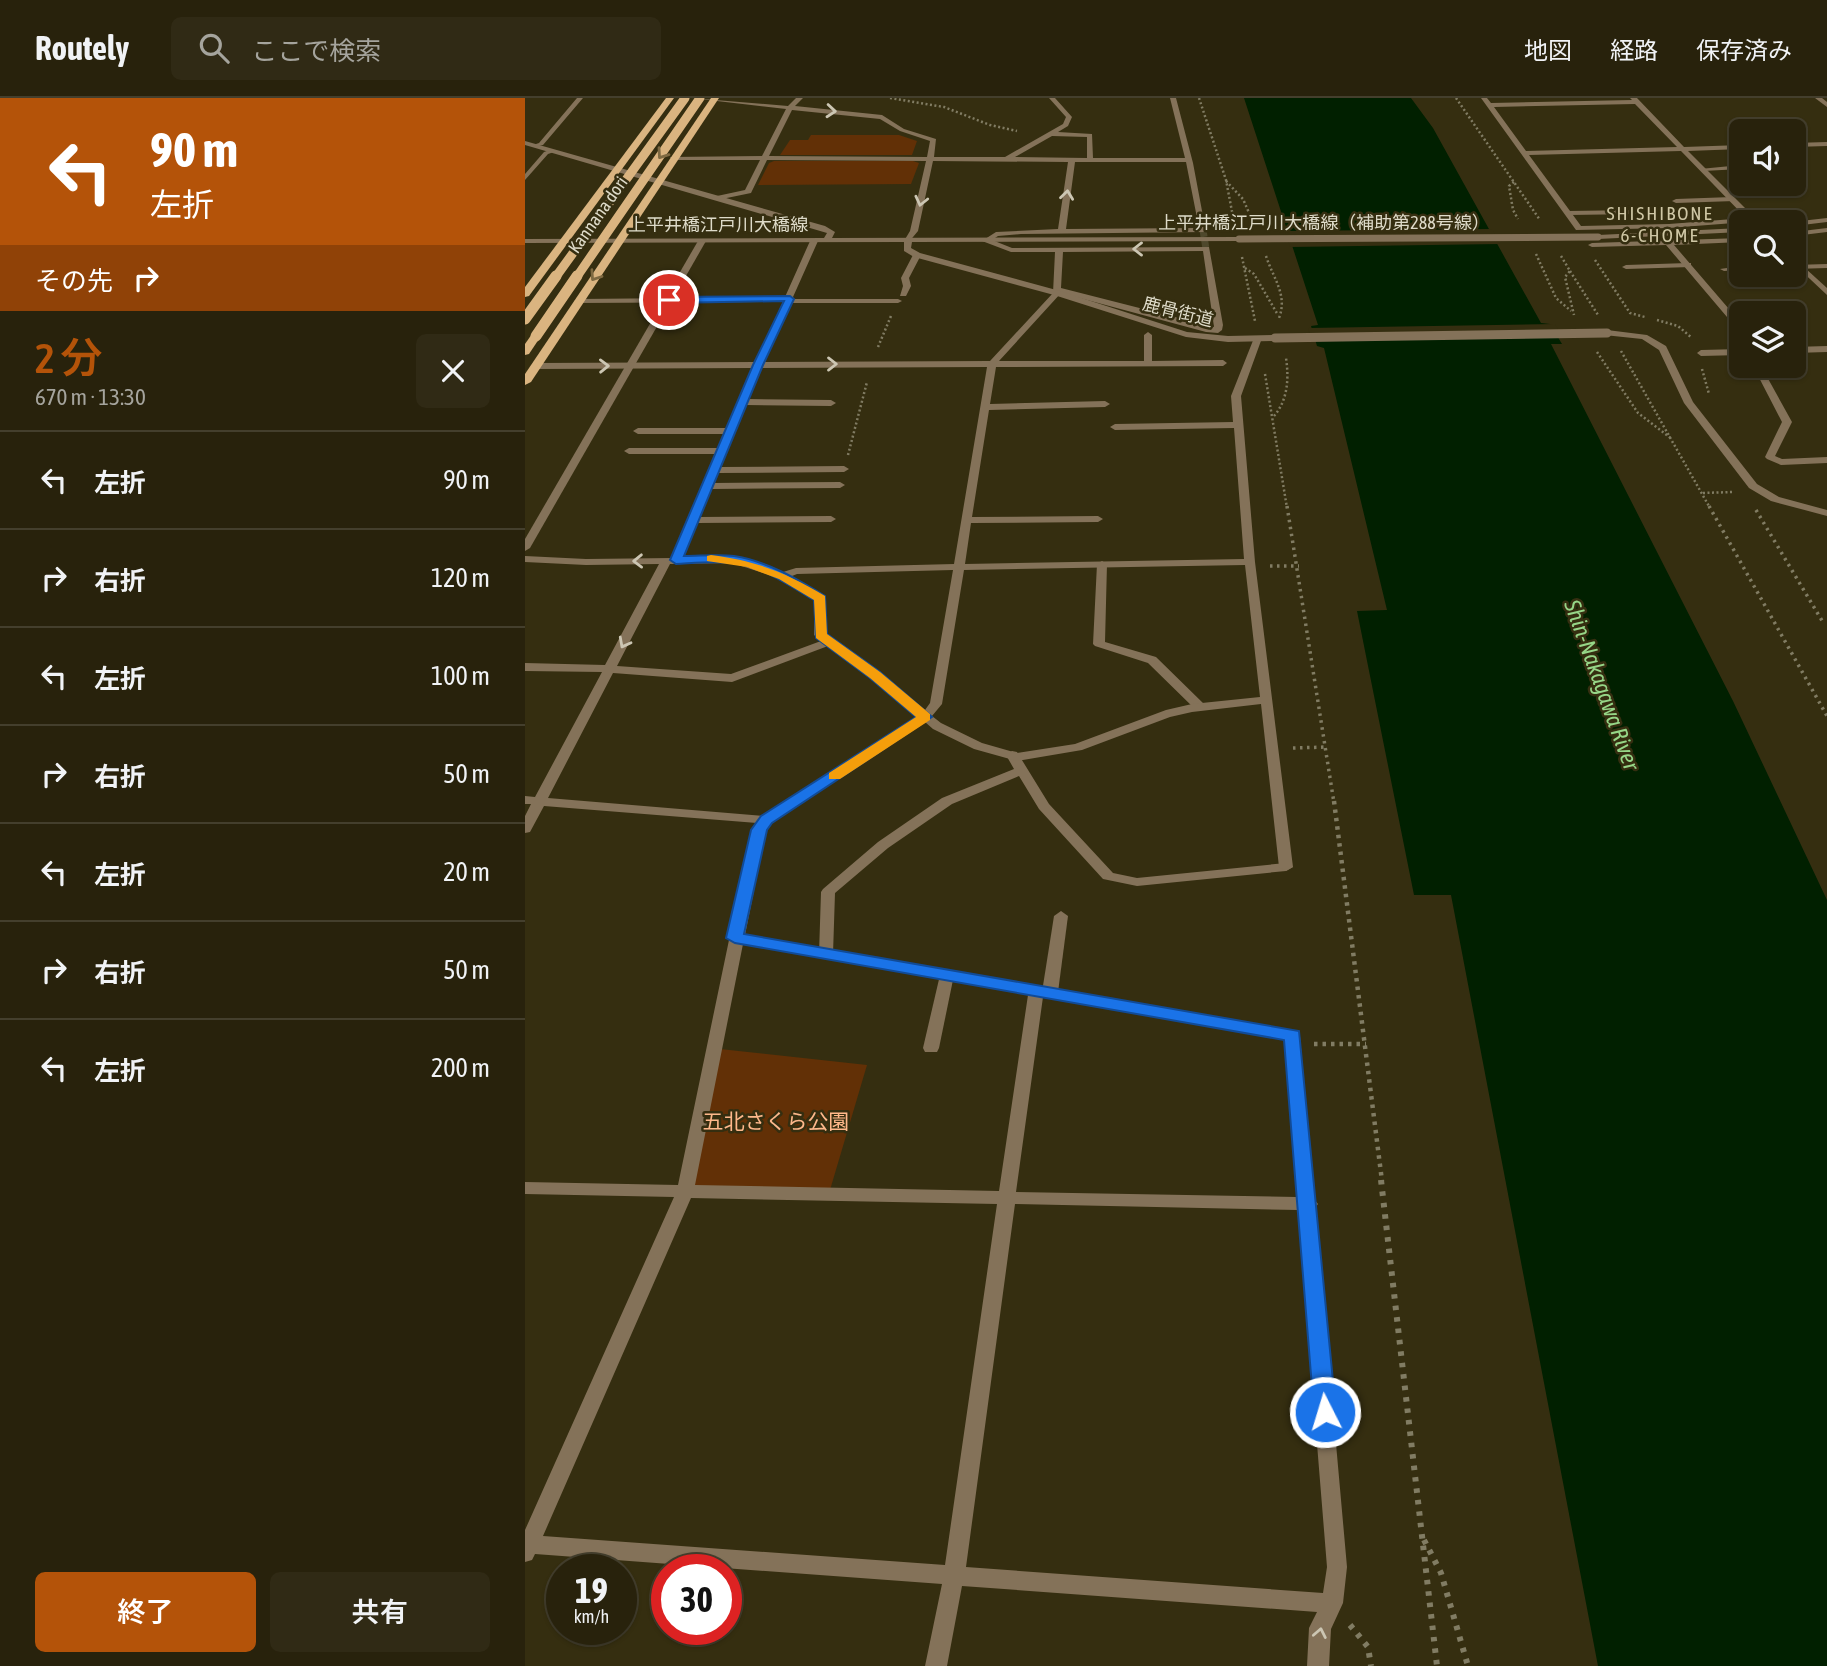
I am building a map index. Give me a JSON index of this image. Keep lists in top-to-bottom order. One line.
{"streets":{"main road":["Kannana dori"],"street":["上平井橋江戸川大橋線（補助第288号線）","上平井橋江戸川大橋線","鹿骨街道"]},"districts":["SHISHIBONE 6-CHOME"],"water":["Shin-Nakagawa River"],"parks":["五北さくら公園"],"page":{"header":"Routely","search":"ここで検索","nav":["地図","経路","保存済み"],"turn":["90 m","左折"],"then":"その先","heading":["2 分","670 m · 13:30"],"list":[{"name":"左折","value":"90 m"},{"name":"右折","value":"120 m"},{"name":"左折","value":"100 m"},{"name":"右折","value":"50 m"},{"name":"左折","value":"20 m"},{"name":"右折","value":"50 m"},{"name":"左折","value":"200 m"}],"speed":"19 km/h","limit":"30","buttons":["終了","共有"]}}
